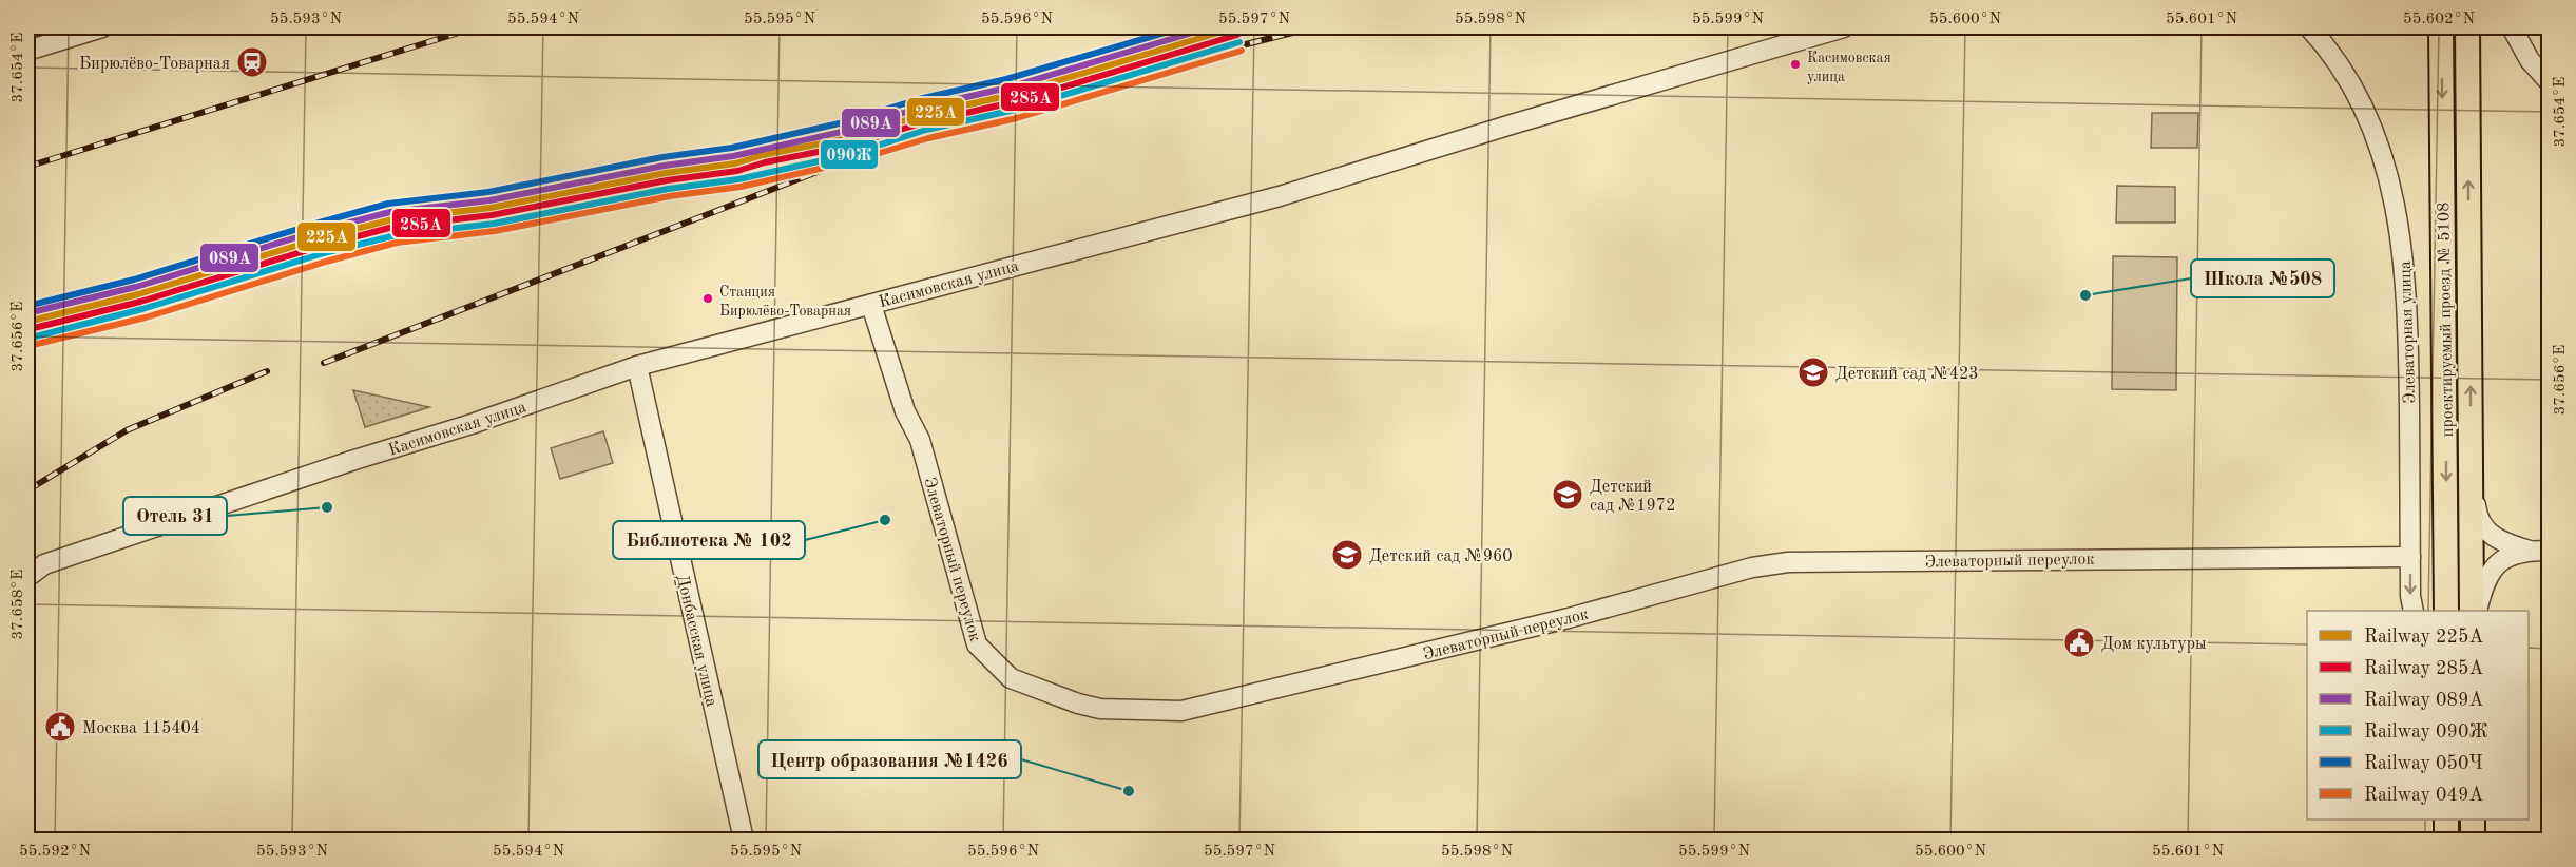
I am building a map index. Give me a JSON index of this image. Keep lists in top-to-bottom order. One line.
{"streets":{"main road":["проектируемый проезд № 5108"],"street":["Касимовская улица","Элеваторная улица","Элеваторный переулок","Донбасская улица"]},"crossings":[["Касимовская улица","Элеваторный переулок"],["Касимовская улица","Донбасская улица"],["Элеваторная улица","Элеваторный переулок"]],"places":{"station":["Бирюлёво-Товарная"],"other":["Касимовская улица","Школа №508","Станция Бирюлёво-Товарная","Отель 31","Библиотека № 102","Центр образования №1426"],"school or university":["Детский сад №423","Детский сад №1972","Детский сад №960"],"public building":["Дом культуры","Москва 115404"]},"lines":["rail line 225А","rail line 089А","rail line 050Ч","rail line 285А","rail line 090Ж","rail line 049А"],"legend":["Railway 225А","Railway 285А","Railway 089А","Railway 090Ж","Railway 050Ч","Railway 049А"],"coordinates":["55.593°N","55.594°N","55.595°N","55.596°N","55.597°N","55.598°N","55.599°N","55.600°N","55.601°N","55.602°N","37.654°E","37.656°E","37.658°E","55.592°N"]}
